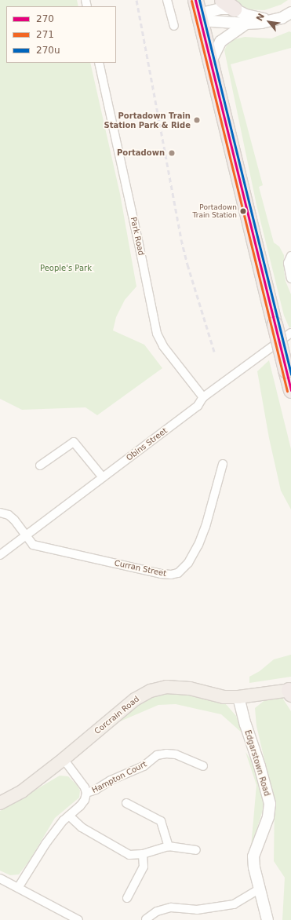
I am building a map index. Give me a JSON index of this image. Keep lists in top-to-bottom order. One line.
{"streets":{"main road":["Corcrain Road","Edgarstown Road"],"street":["Park Road","Obins Street","Curran Street","Hampton Court"]},"crossings":[["Park Road","Obins Street"],["Obins Street","Curran Street"],["Corcrain Road","Edgarstown Road"]],"parks":["People's Park"],"places":["Portadown Train Station Park & Ride","Portadown","Portadown Train Station"],"lines":["transit line 270","transit line 270u","transit line 271"],"legend":["270","271","270u"],"north":"top left"}
